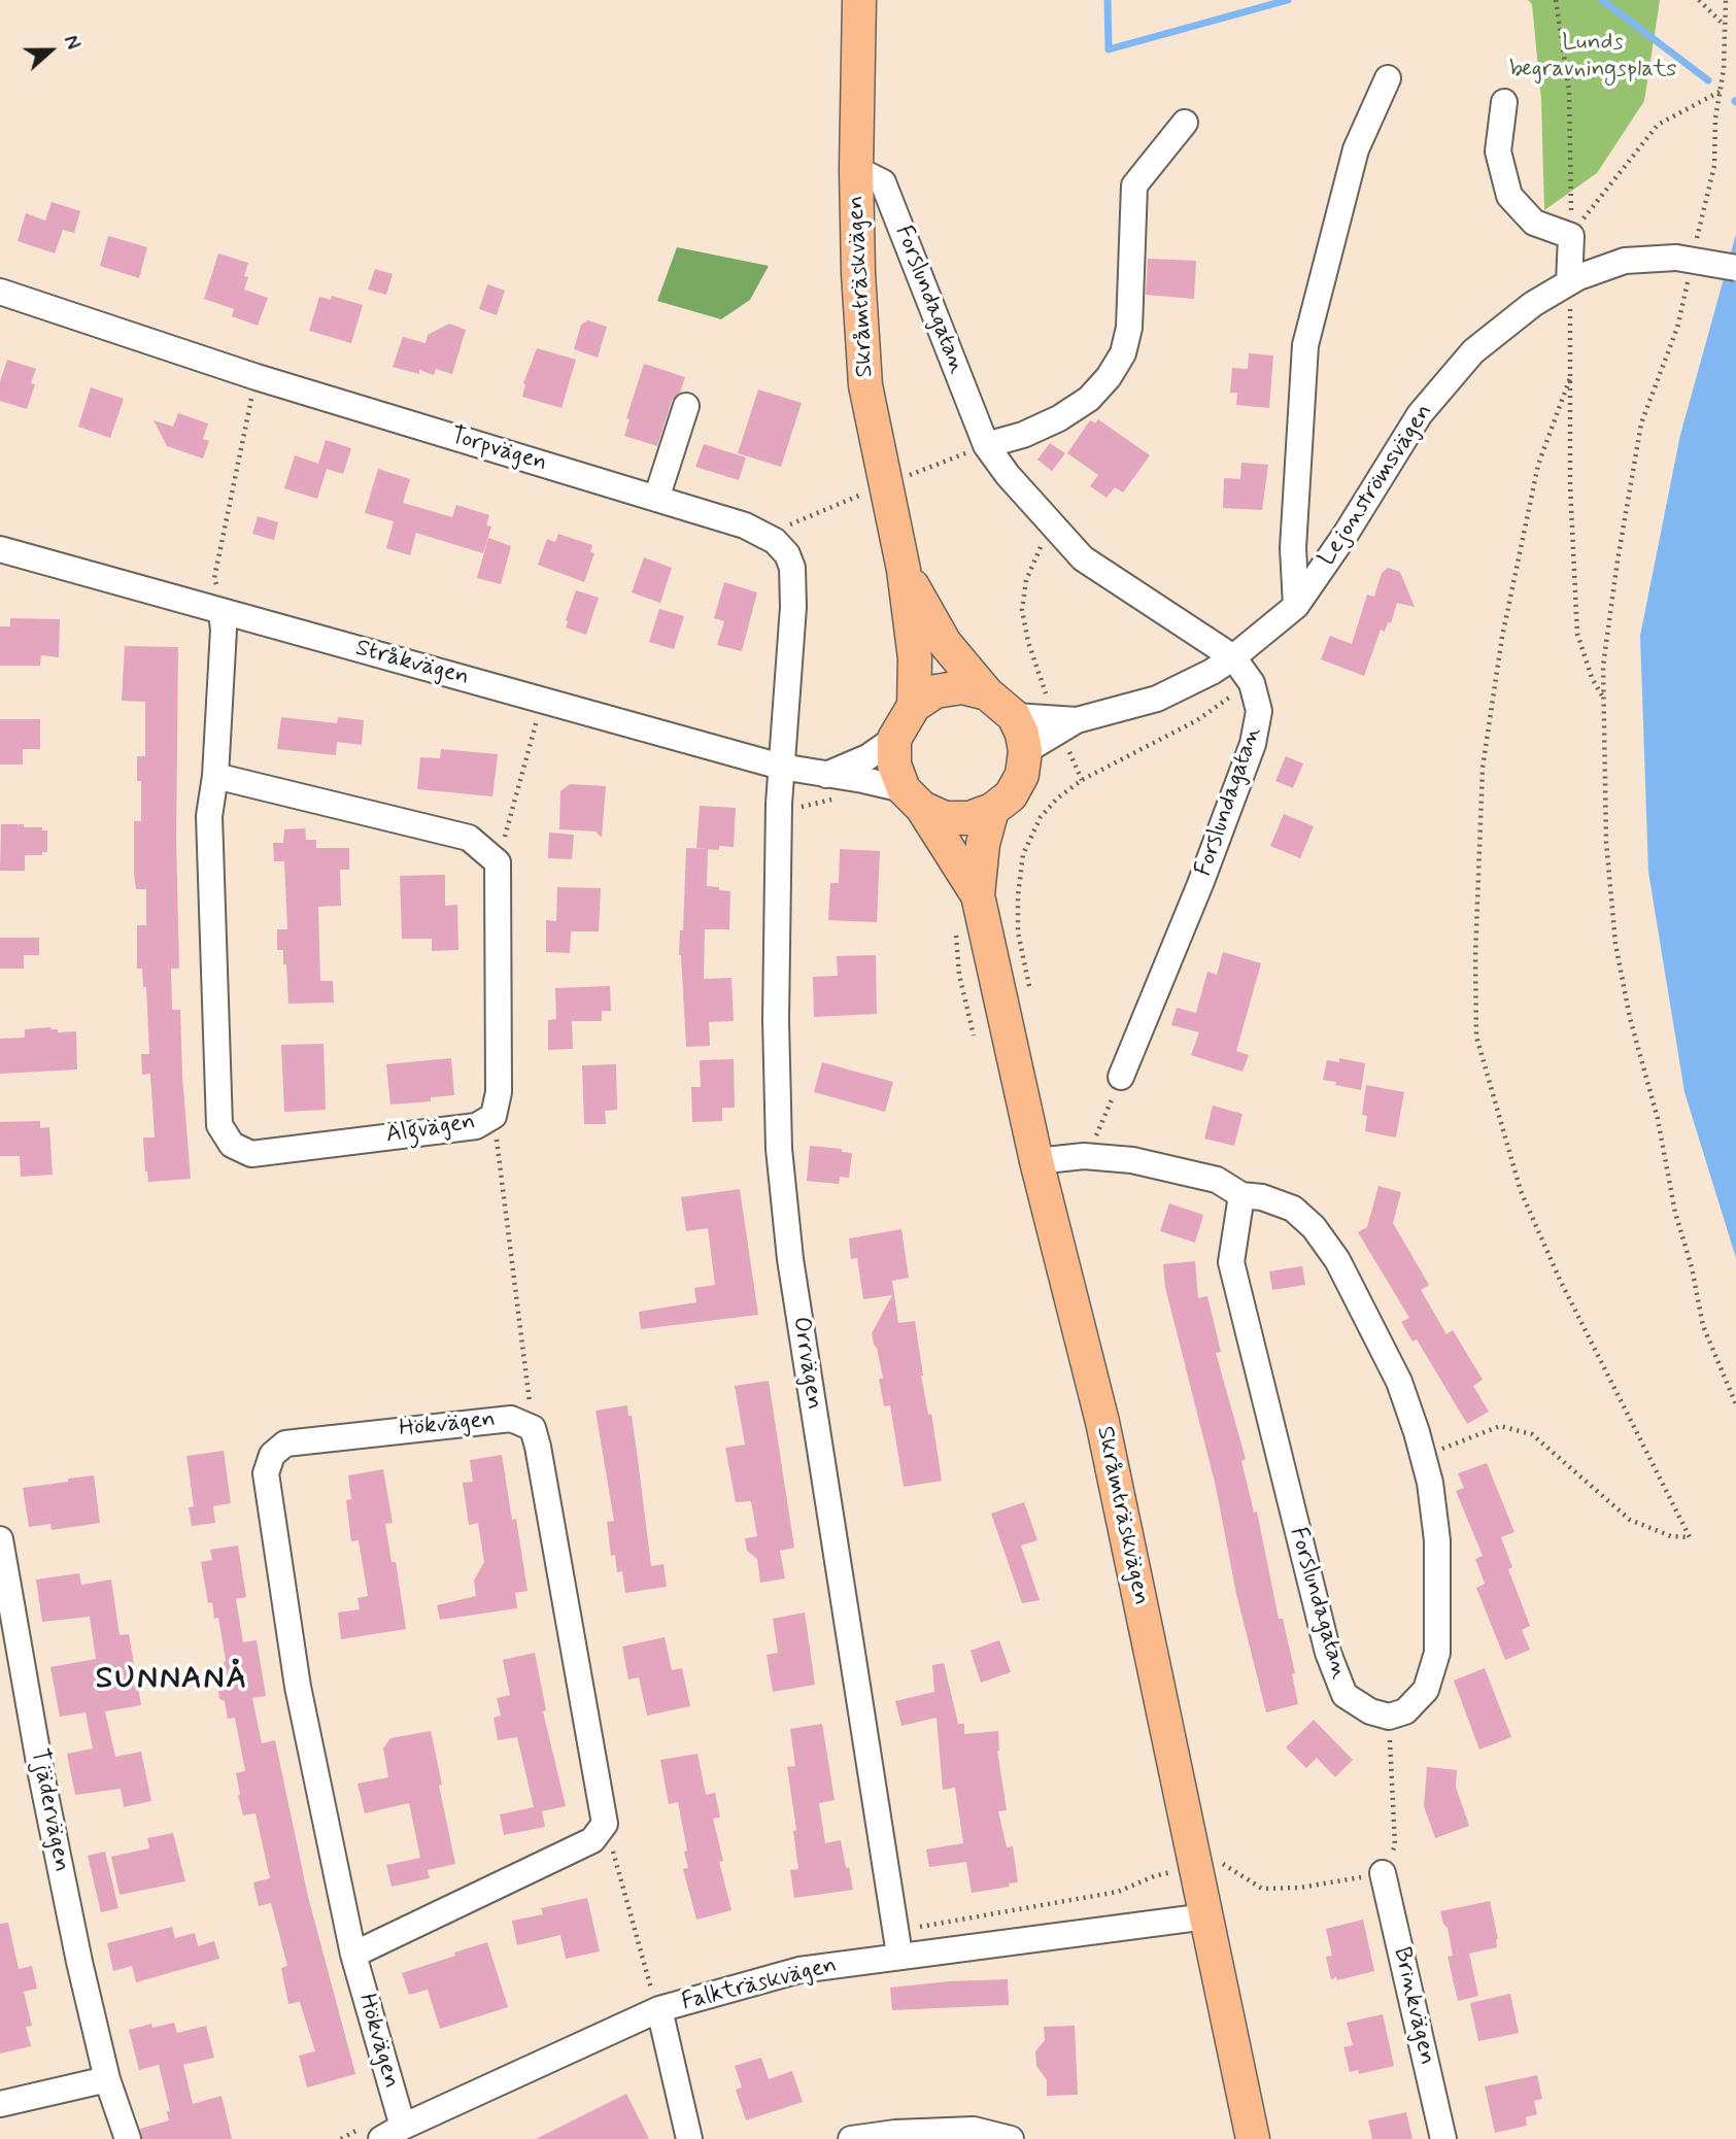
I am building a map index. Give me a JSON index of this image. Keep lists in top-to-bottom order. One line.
{"streets":{"main road":["Skråmträskvägen"],"street":["Forslundagatan","Torpvägen","Lejonströmsvägen","Stråkvägen","Älgvägen","Orrvägen","Hökvägen","Tjädervägen","Falkträskvägen","Brinkvägen"]},"crossings":[["Skråmträskvägen","Forslundagatan"],["Skråmträskvägen","Lejonströmsvägen"],["Skråmträskvägen","Stråkvägen"],["Skråmträskvägen","Falkträskvägen"],["Forslundagatan","Lejonströmsvägen"],["Torpvägen","Stråkvägen"],["Torpvägen","Orrvägen"],["Lejonströmsvägen","Stråkvägen"],["Stråkvägen","Älgvägen"],["Stråkvägen","Orrvägen"],["Orrvägen","Falkträskvägen"],["Hökvägen","Falkträskvägen"]],"districts":["SUNNANÅ"],"parks":["Lunds begravningsplats"],"north":"right"}
